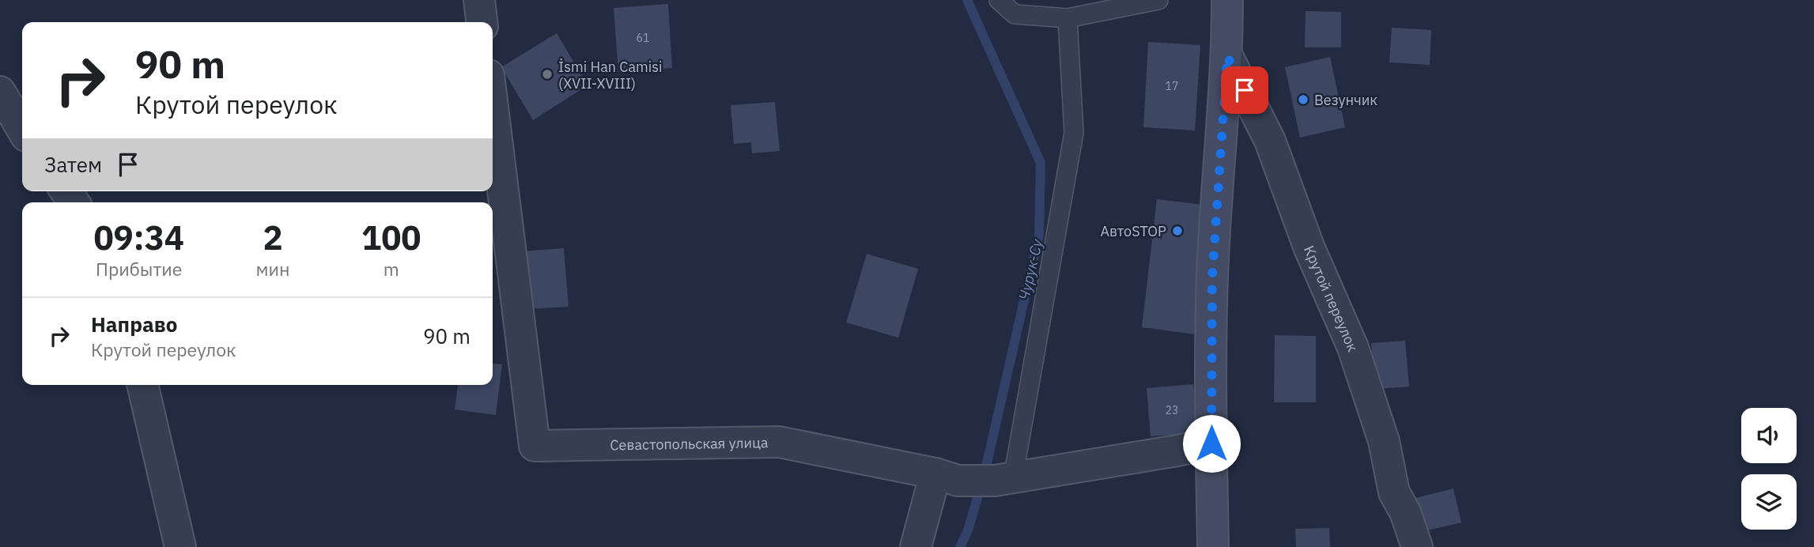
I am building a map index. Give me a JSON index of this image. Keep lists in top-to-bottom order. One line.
{"streets":{"street":["Крутой переулок","Севастопольская улица"]},"water":["Чурук-Су"],"places":["İsmi Han Camisi (XVII-XVIII)","Везунчик","АвтоSTOP"],"house_numbers":["61","17","23"],"page":{"turn":["90 m","Крутой переулок"],"then":"Затем","eta":["09:34","Прибытие","2","мин","100","m"],"list":[{"name":"Направо","note":"Крутой переулок","value":"90 m"}]}}
